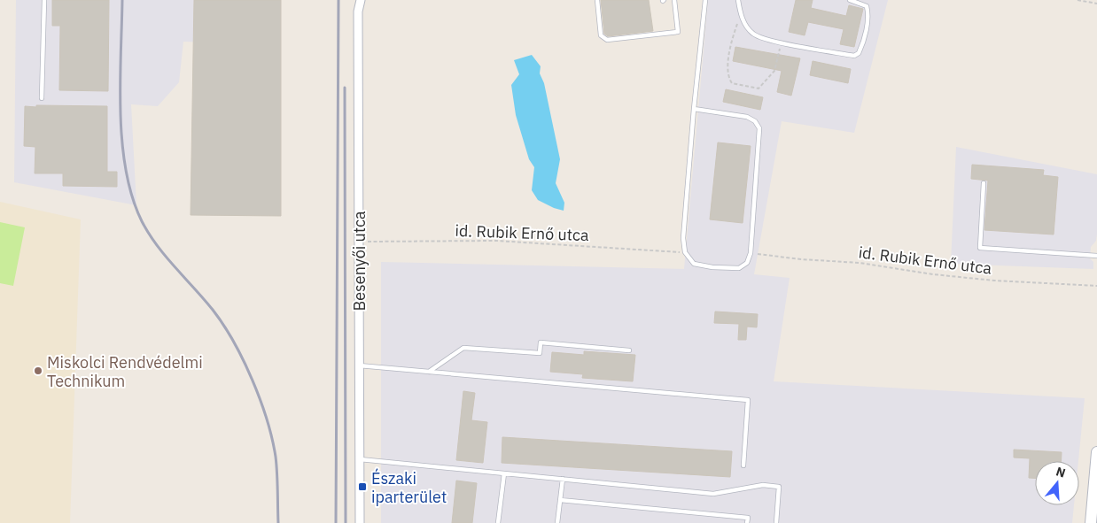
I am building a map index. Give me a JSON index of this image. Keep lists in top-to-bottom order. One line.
{"streets":{"street":["Besenyői utca"],"path":["id. Rubik Ernő utca"]},"crossings":[["id. Rubik Ernő utca","Besenyői utca"]],"places":{"other":["Miskolci Rendvédelmi Technikum"],"transit":["Északi iparterület"]},"north":"top"}
